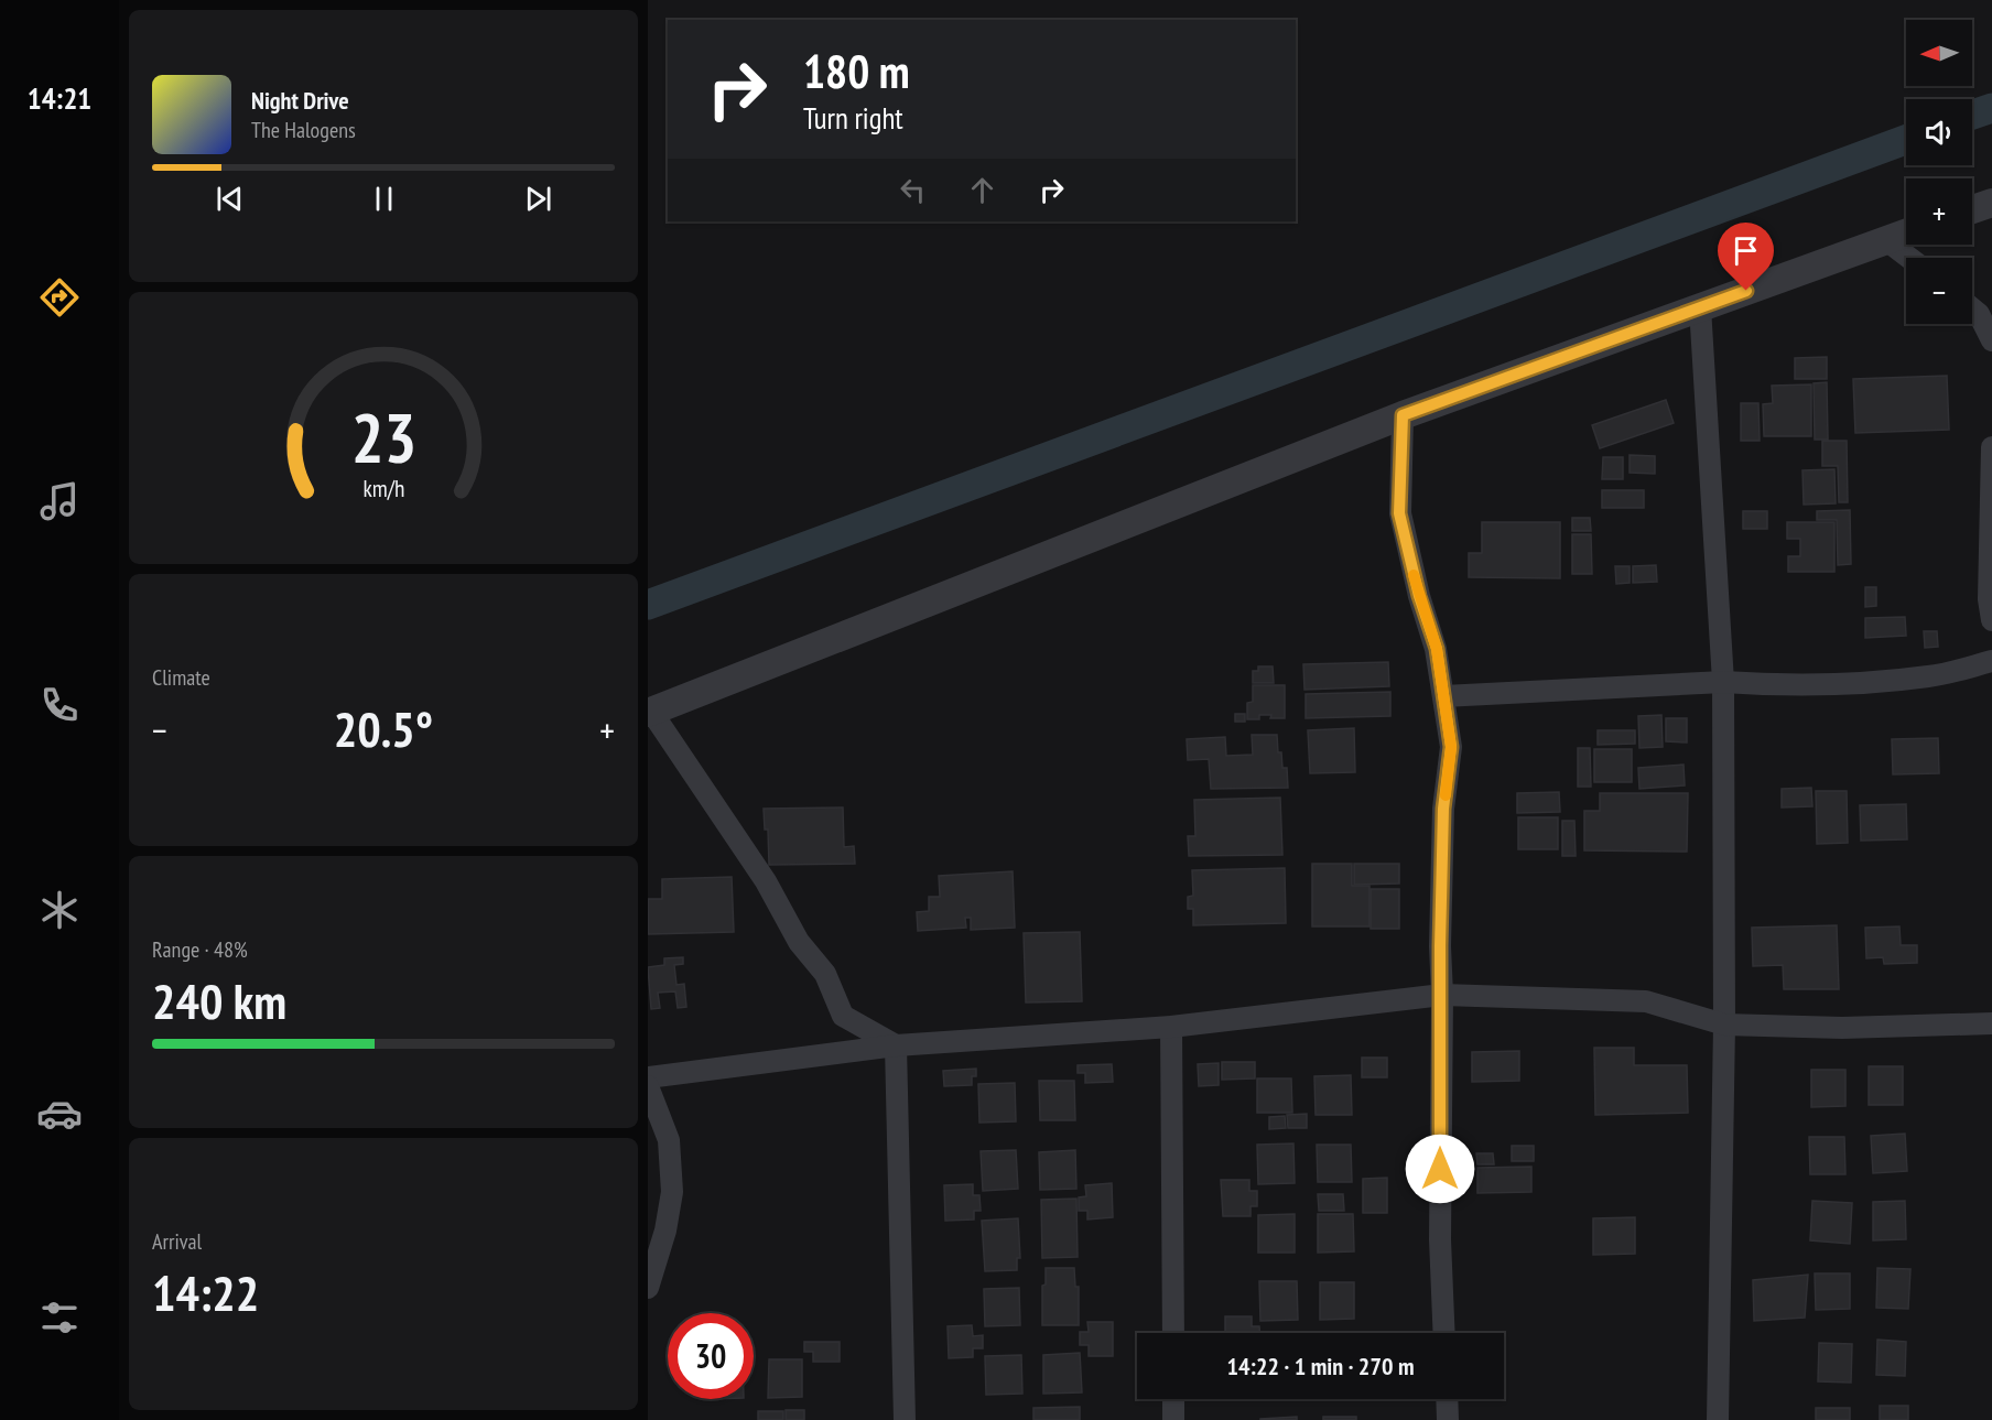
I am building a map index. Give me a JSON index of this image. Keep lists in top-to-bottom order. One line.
{"north":"left","page":{"tabs":"14:21","map_buttons":["+","−"],"turn":["180 m","Turn right"],"song":["Night Drive","The Halogens"],"tile":["Climate",["Range · 48%","240 km"],["Arrival","14:22"]],"heat":["−","20.5°","+"],"limit":"30","trip":"14:22 · 1 min · 270 m","gauge":["23","km/h"]}}
